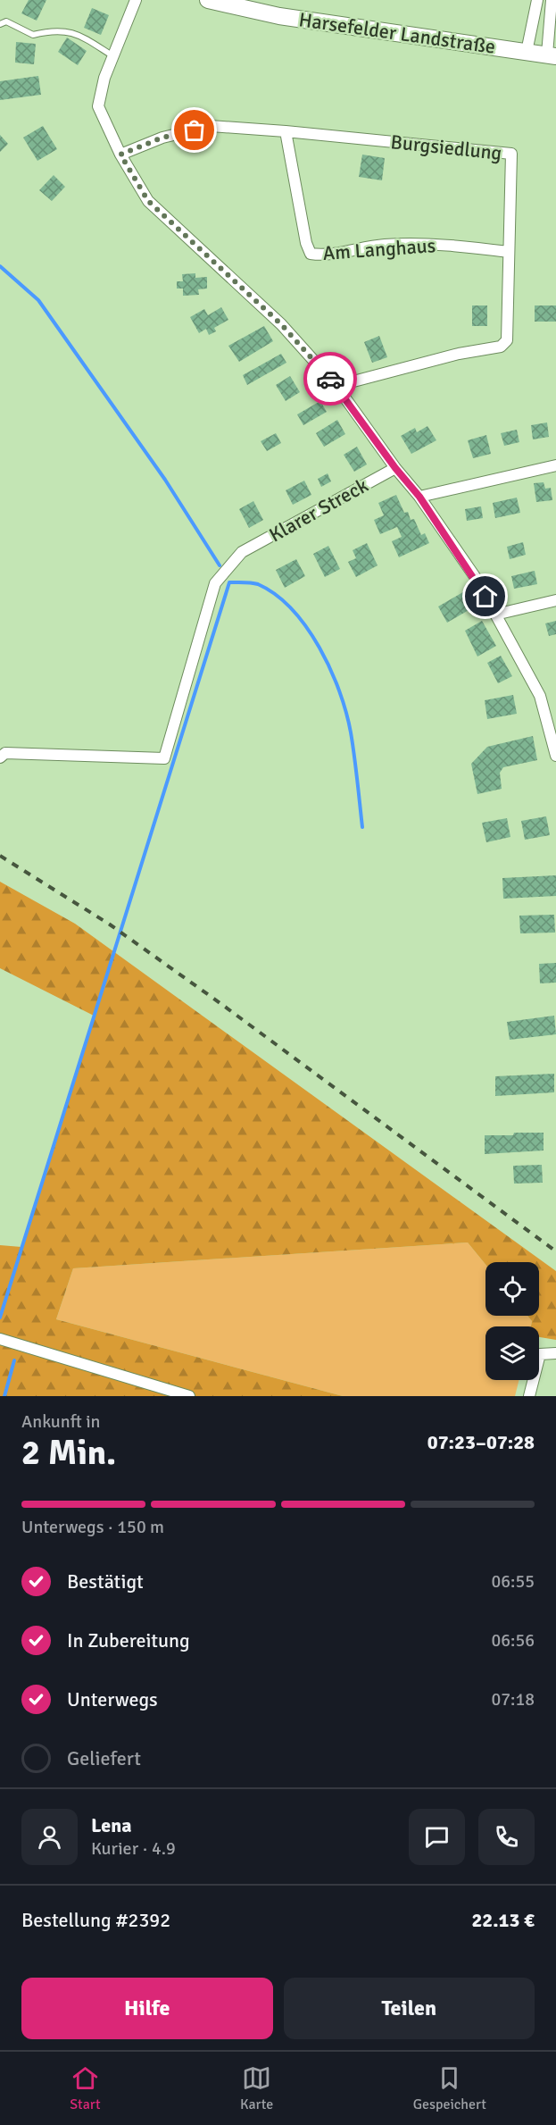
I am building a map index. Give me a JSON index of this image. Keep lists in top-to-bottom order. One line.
{"streets":{"main road":["Harsefelder Landstraße"],"street":["Burgsiedlung","Am Langhaus","Klarer Streck"]},"crossings":[["Burgsiedlung","Am Langhaus"]],"page":{"heading":["2 Min.","Ankunft in","07:23–07:28"],"panel":["Lena","Kurier · 4.9","Bestellung #2392","22.13 €"],"bar":"Unterwegs · 150 m","list":[["Bestätigt","06:55"],["In Zubereitung","06:56"],["Unterwegs","07:18"],"Geliefert"],"buttons":["Hilfe","Teilen"],"tabs":["Start","Karte","Gespeichert"]}}
